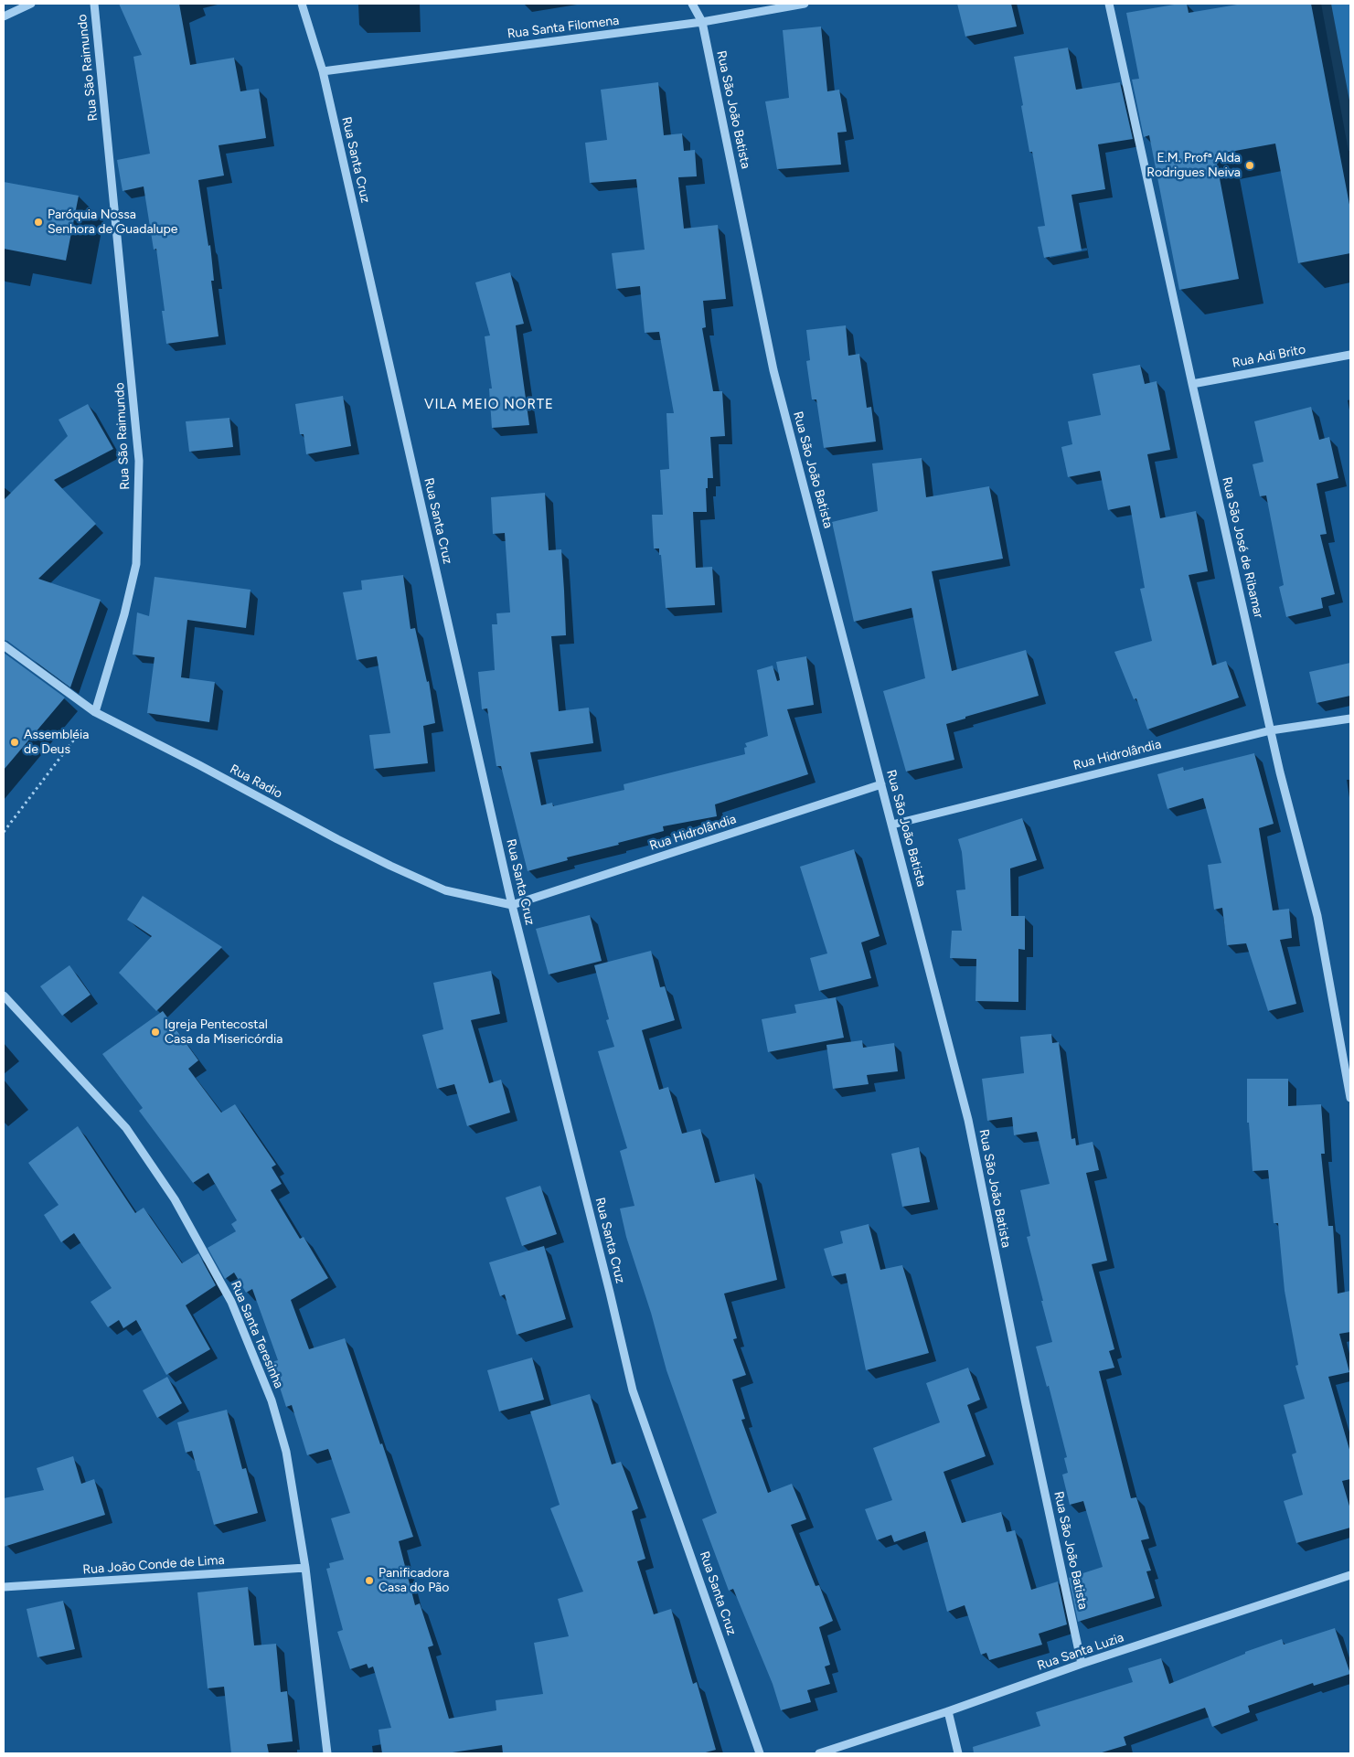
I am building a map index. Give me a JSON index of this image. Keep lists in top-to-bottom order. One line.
{"streets":{"street":["Rua Santa Filomena","Rua São Raimundo","Rua São João Batista","Rua Santa Cruz","Rua Adi Brito","Rua São José de Ribamar","Rua Hidrolândia","Rua Radio","Rua Santa Teresinha","Rua João Conde de Lima","Rua Santa Luzia"]},"crossings":[["Rua Santa Filomena","Rua São João Batista"],["Rua Santa Filomena","Rua Santa Cruz"],["Rua São Raimundo","Rua Radio"],["Rua São João Batista","Rua Hidrolândia"],["Rua São João Batista","Rua Santa Luzia"],["Rua Santa Cruz","Rua Hidrolândia"],["Rua Santa Cruz","Rua Radio"],["Rua Adi Brito","Rua São José de Ribamar"],["Rua São José de Ribamar","Rua Hidrolândia"],["Rua Hidrolândia","Rua Radio"],["Rua Santa Teresinha","Rua João Conde de Lima"]],"districts":["VILA MEIO NORTE"],"places":["E.M. Profª Alda Rodrigues Neiva","Paróquia Nossa Senhora de Guadalupe","Assembléia de Deus","Igreja Pentecostal Casa da Misericórdia","Panificadora Casa do Pão"]}
